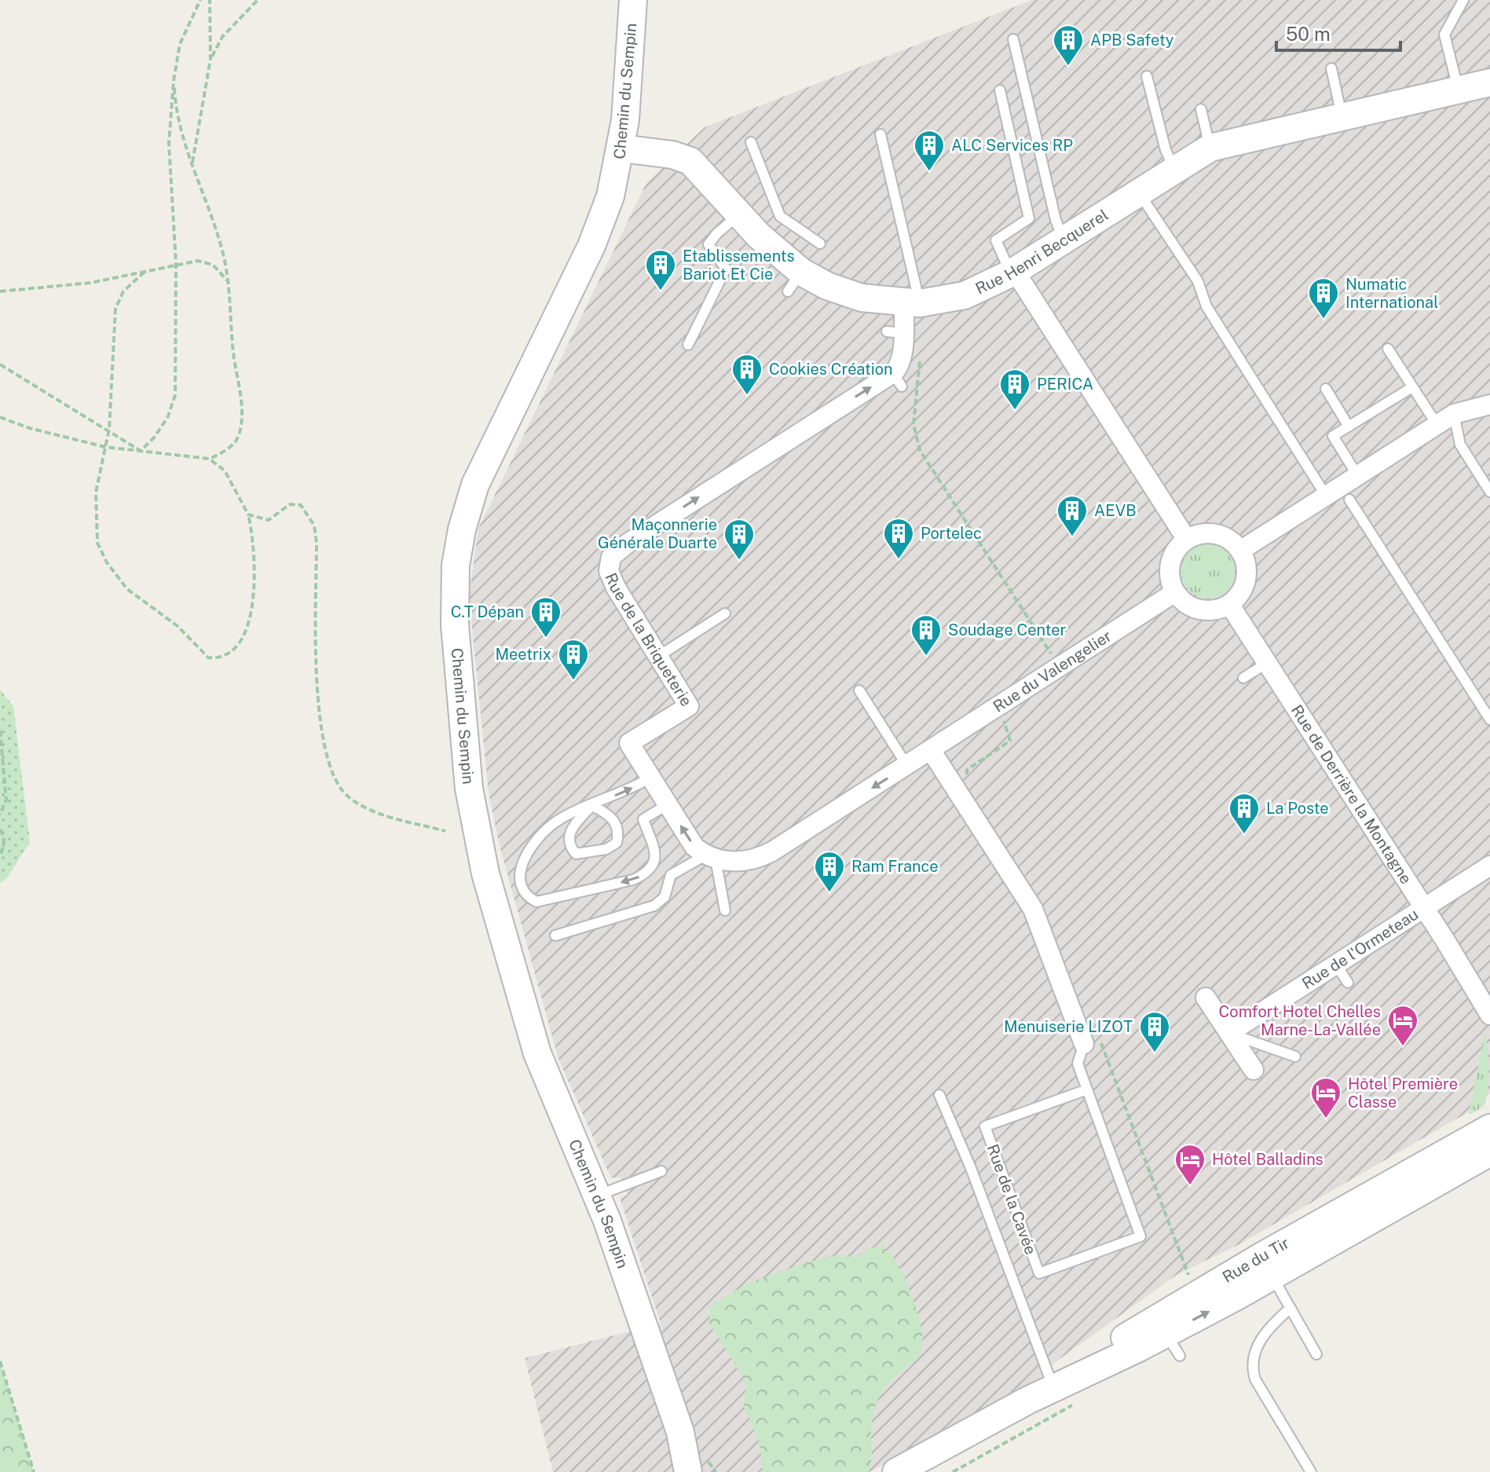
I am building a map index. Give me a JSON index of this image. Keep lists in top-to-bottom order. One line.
{"streets":{"street":["Chemin du Sempin","Rue Henri Becquerel","Rue de la Briqueterie","Rue du Valengelier","Rue de Derrière la Montagne","Rue de l'Ormeteau","Rue du Tir"],"lane":["Rue de la Cavée"]},"crossings":[["Chemin du Sempin","Rue Henri Becquerel"],["Rue Henri Becquerel","Rue de la Briqueterie"],["Rue du Valengelier","Rue de Derrière la Montagne"],["Rue de Derrière la Montagne","Rue de l'Ormeteau"]],"places":{"building":["APB Safety","ALC Services RP","Etablissements Bariot Et Cie","Numatic International","Cookies Création","PERICA","AEVB","Portelec","Maçonnerie Générale Duarte","C.T Dépan","Soudage Center","Meetrix","La Poste","Ram France","Menuiserie LIZOT"],"hotel":["Comfort Hotel Chelles Marne-La-Vallée","Hôtel Première Classe","Hôtel Balladins"]},"scale_bar":"50 m"}
